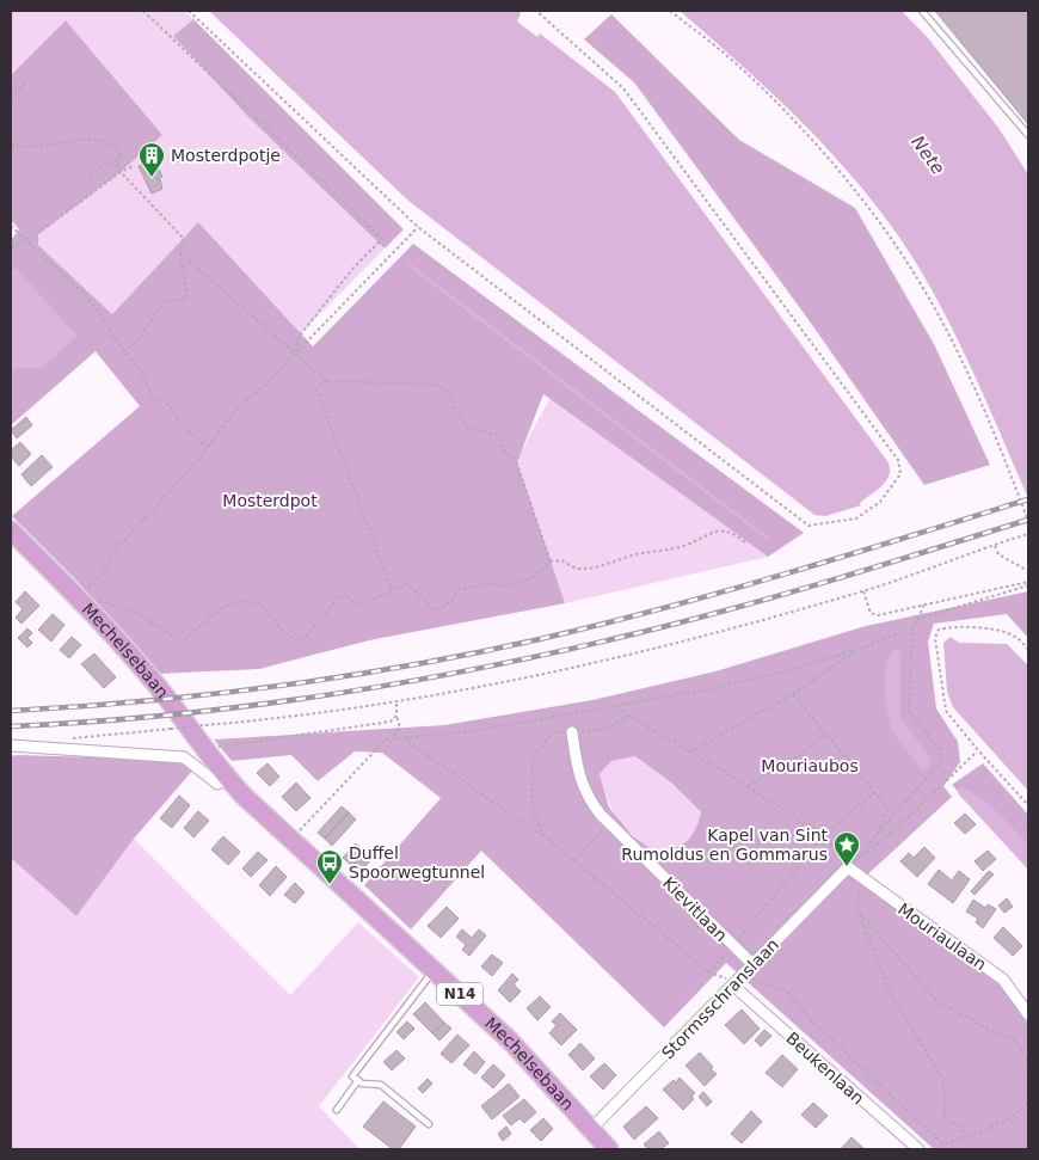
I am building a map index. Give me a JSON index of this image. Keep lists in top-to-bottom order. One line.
{"streets":{"main road":["Mechelsebaan","N14"],"street":["Kievitlaan","Mouriaulaan","Stormsschranslaan","Beukenlaan"]},"crossings":[["Mechelsebaan","N14"],["Mechelsebaan","Stormsschranslaan"],["Kievitlaan","Stormsschranslaan"],["Mouriaulaan","Stormsschranslaan"],["N14","Stormsschranslaan"],["Stormsschranslaan","Beukenlaan"]],"water":["Nete"],"parks":["Mosterdpot","Mouriaubos"],"places":{"building":["Mosterdpotje"],"place":["Kapel van Sint Rumoldus en Gommarus"],"bus stop":["Duffel Spoorwegtunnel"]}}
